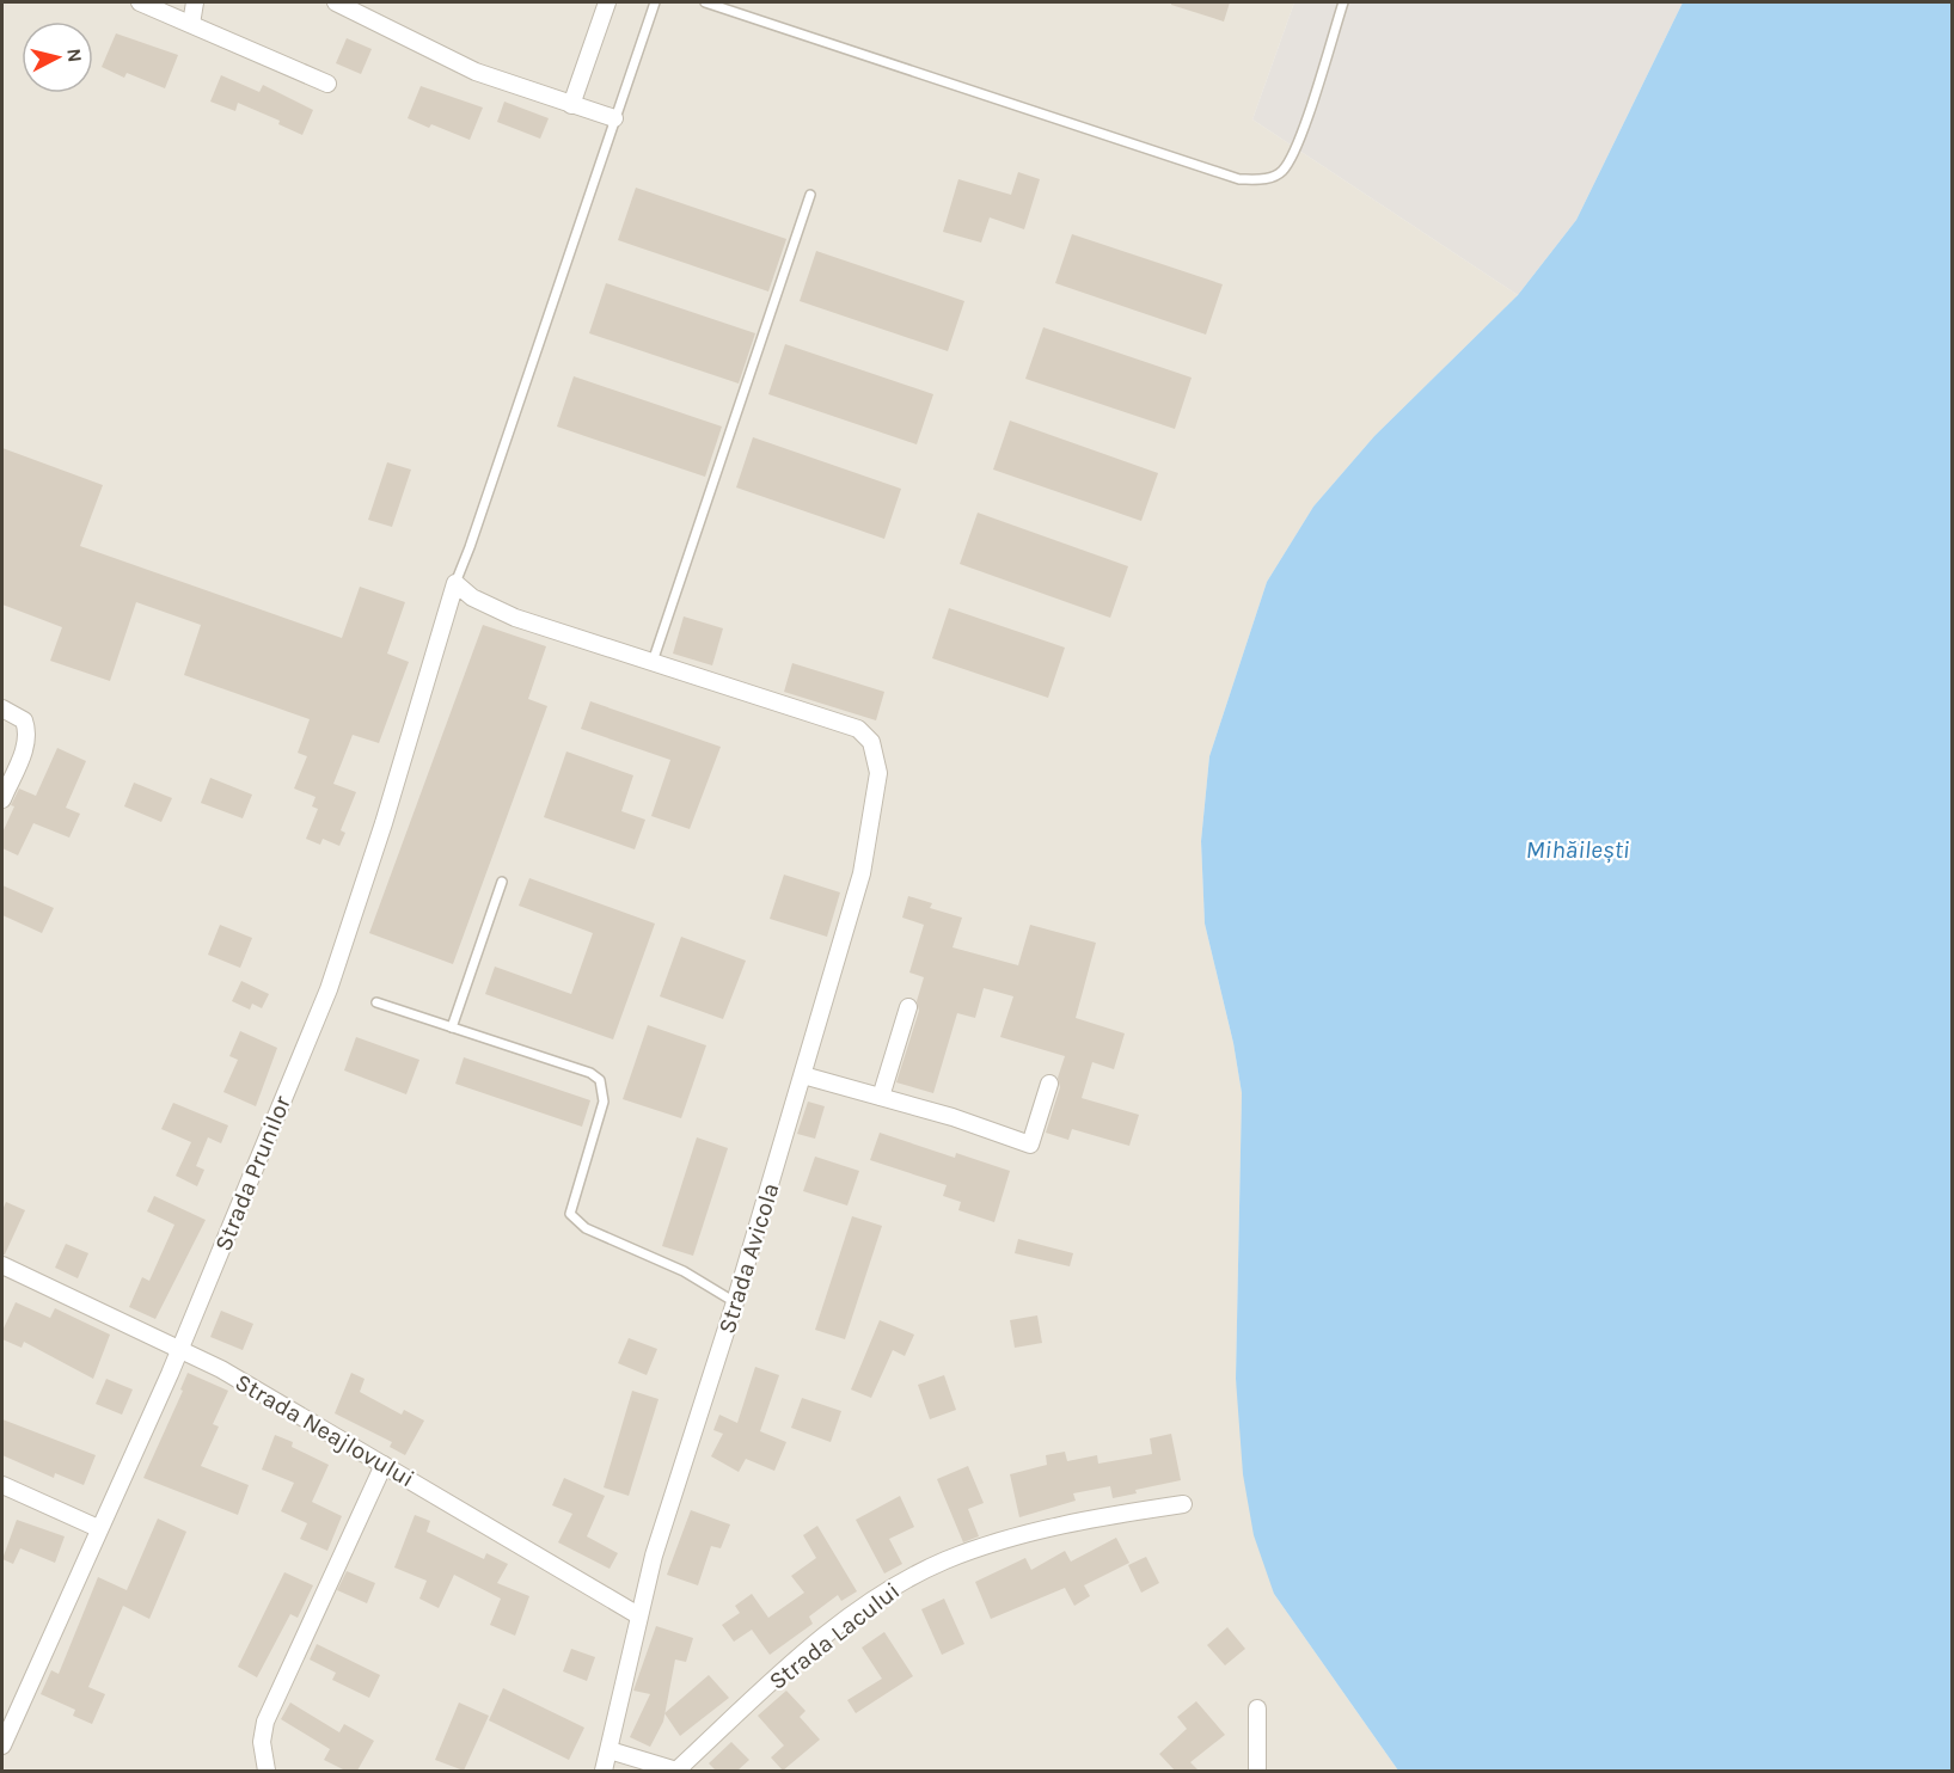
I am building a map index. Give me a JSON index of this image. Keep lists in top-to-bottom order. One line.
{"streets":{"street":["Strada Prunilor","Strada Avicola","Strada Neajlovului","Strada Lacului"]},"crossings":[["Strada Prunilor","Strada Neajlovului"],["Strada Avicola","Strada Neajlovului"]],"water":["Mihăilești"],"north":"right"}
